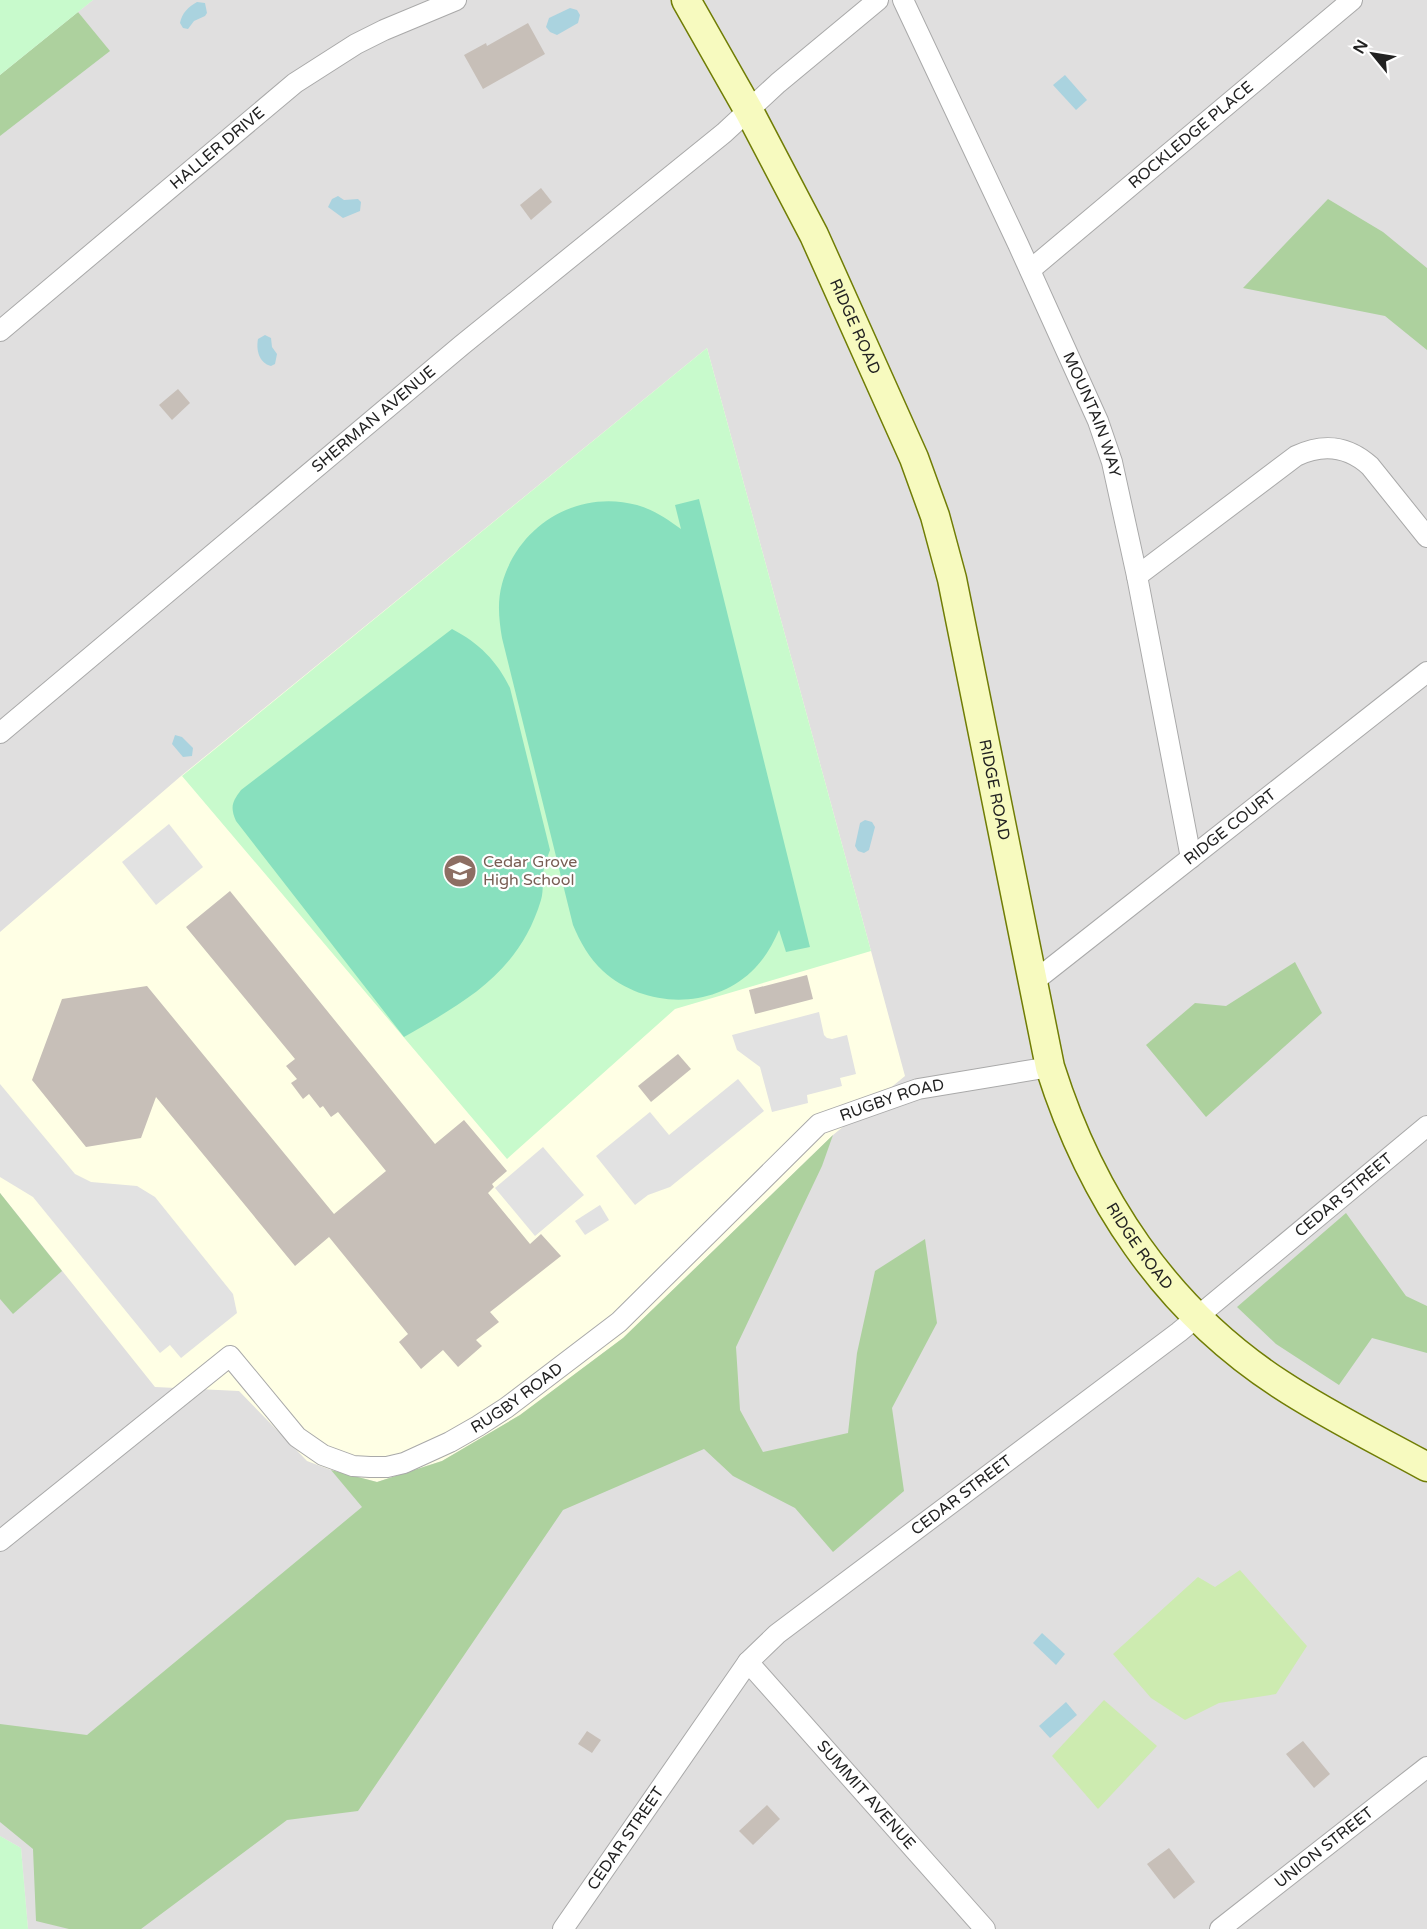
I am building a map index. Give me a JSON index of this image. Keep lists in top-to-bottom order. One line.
{"streets":{"main road":["RIDGE ROAD"],"street":["ROCKLEDGE PLACE","HALLER DRIVE","MOUNTAIN WAY","SHERMAN AVENUE","RIDGE COURT","RUGBY ROAD","CEDAR STREET","SUMMIT AVENUE","UNION STREET"]},"crossings":[["ROCKLEDGE PLACE","MOUNTAIN WAY"],["RIDGE ROAD","SHERMAN AVENUE"],["RIDGE ROAD","RIDGE COURT"],["RIDGE ROAD","RUGBY ROAD"],["RIDGE ROAD","CEDAR STREET"],["MOUNTAIN WAY","RIDGE COURT"],["CEDAR STREET","SUMMIT AVENUE"]],"places":{"school or university":["Cedar Grove High School"]},"north":"top left"}
